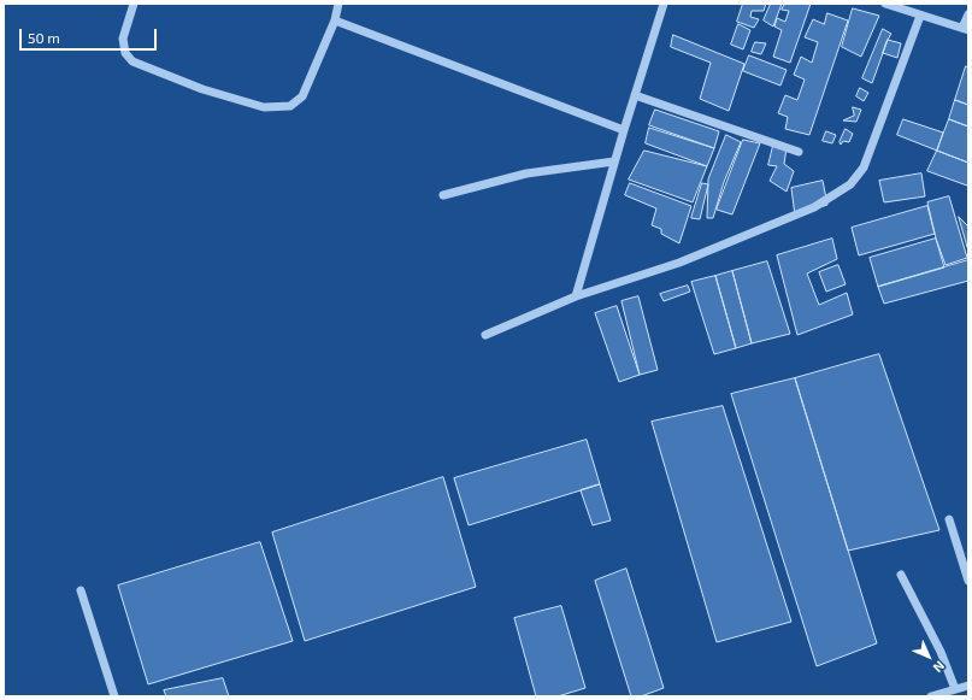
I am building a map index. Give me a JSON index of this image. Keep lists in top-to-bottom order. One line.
{"scale_bar":"50 m","north":"bottom right"}
